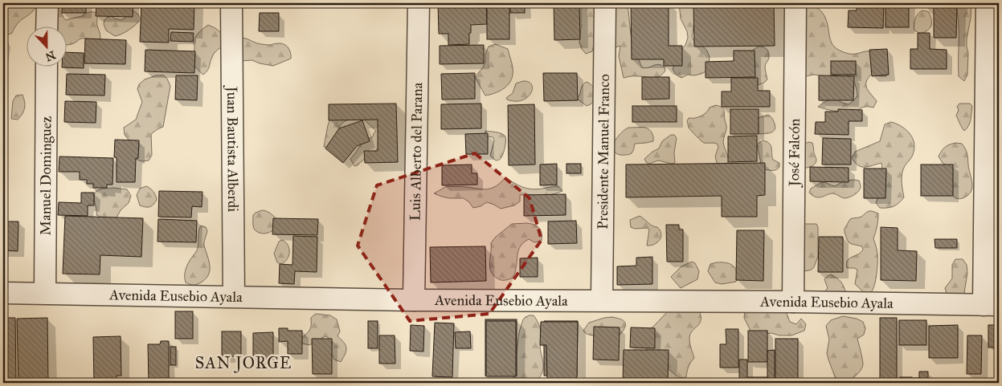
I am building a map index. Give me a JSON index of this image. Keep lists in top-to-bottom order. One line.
{"streets":{"street":["Juan Bautista Alberdi","Luis Alberto del Parana","Presidente Manuel Franco","José Falcón","Manuel Dominguez","Avenida Eusebio Ayala"]},"crossings":[["Juan Bautista Alberdi","Avenida Eusebio Ayala"],["Luis Alberto del Parana","Avenida Eusebio Ayala"],["Presidente Manuel Franco","Avenida Eusebio Ayala"],["José Falcón","Avenida Eusebio Ayala"],["Manuel Dominguez","Avenida Eusebio Ayala"]],"districts":["SAN JORGE"],"north":"bottom"}
